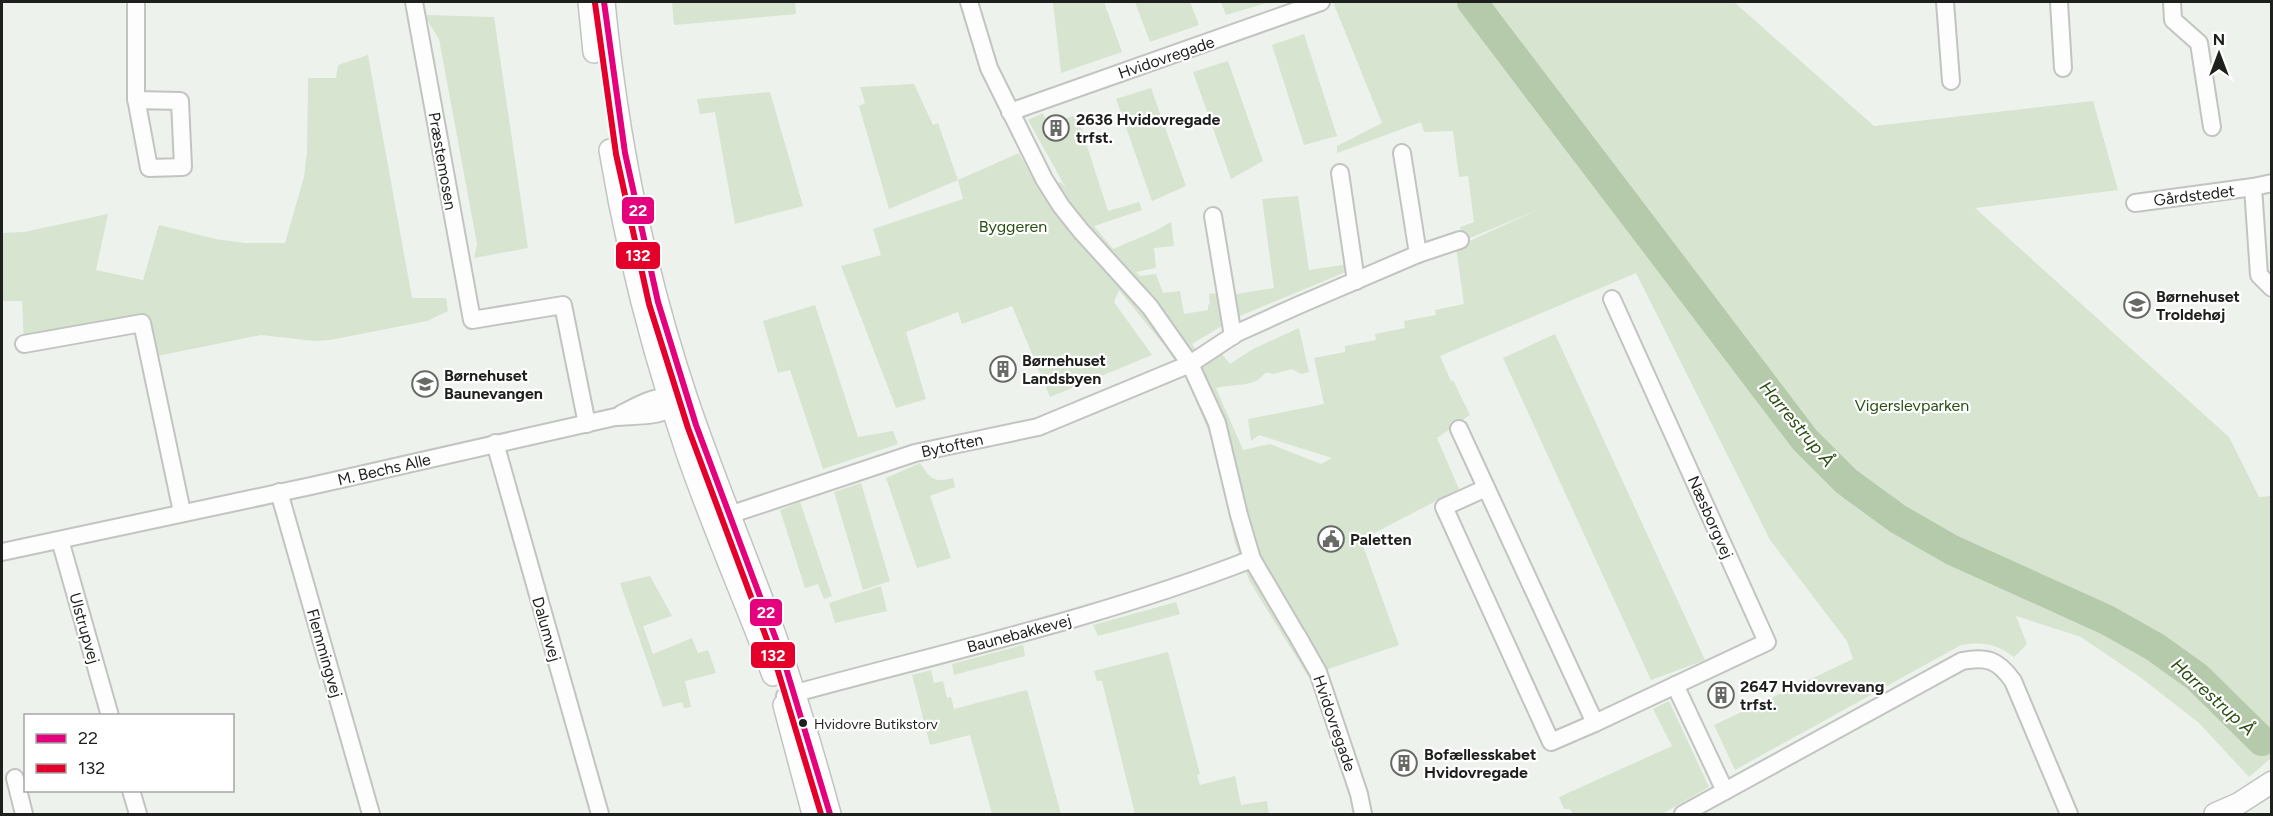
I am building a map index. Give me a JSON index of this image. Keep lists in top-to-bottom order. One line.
{"streets":{"street":["Hvidovregade","Præstemosen","Gårdstedet","Bytoften","M. Bechs Alle","Næsborgvej","Ulstrupvej","Dalumvej","Baunebakkevej","Flemmingvej"]},"crossings":[["Hvidovregade","Bytoften"],["Hvidovregade","Baunebakkevej"],["Præstemosen","M. Bechs Alle"],["M. Bechs Alle","Ulstrupvej"],["M. Bechs Alle","Dalumvej"],["M. Bechs Alle","Flemmingvej"]],"water":["Harrestrup Å"],"parks":["Byggeren","Vigerslevparken"],"places":{"building":["2636 Hvidovregade trfst.","Børnehuset Landsbyen","2647 Hvidovrevang trfst.","Bofællesskabet Hvidovregade"],"school or university":["Børnehuset Troldehøj","Børnehuset Baunevangen"],"public building":["Paletten"],"other":["Hvidovre Butikstorv"]},"lines":["transit line 22","transit line 132"],"legend":["22","132"],"north":"top"}
